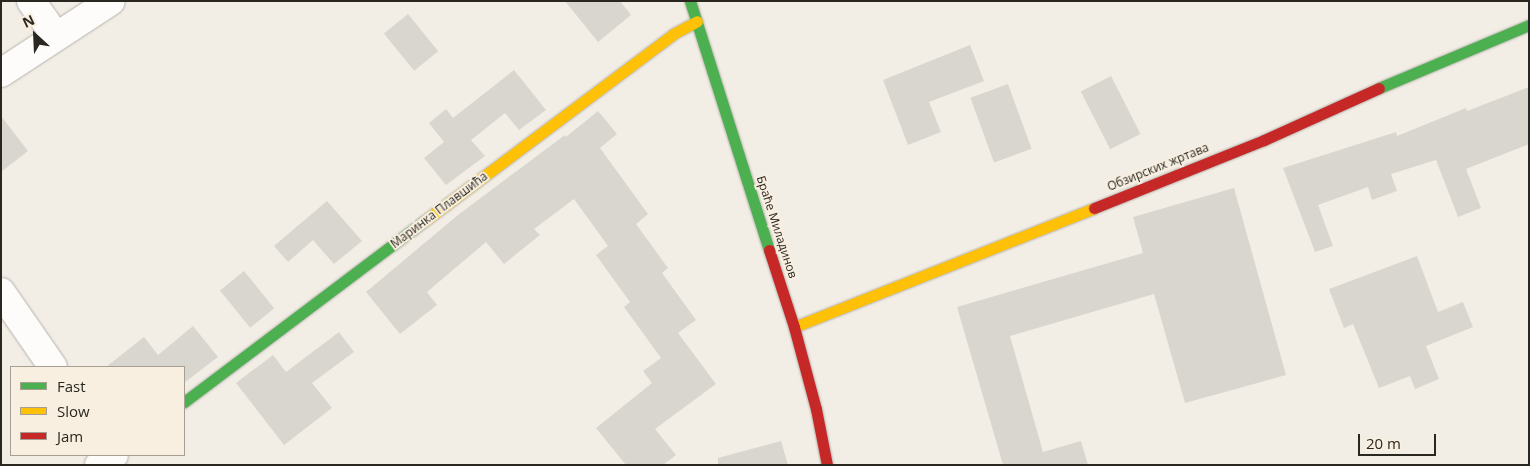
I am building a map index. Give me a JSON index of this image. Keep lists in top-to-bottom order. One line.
{"streets":{"street":["Обзирских жртава","Маринка Плавшића","Браће Миладинов"]},"crossings":[["Обзирских жртава","Браће Миладинов"],["Маринка Плавшића","Браће Миладинов"]],"legend":["Fast","Slow","Jam"],"scale_bar":"20 m","north":"top left"}
